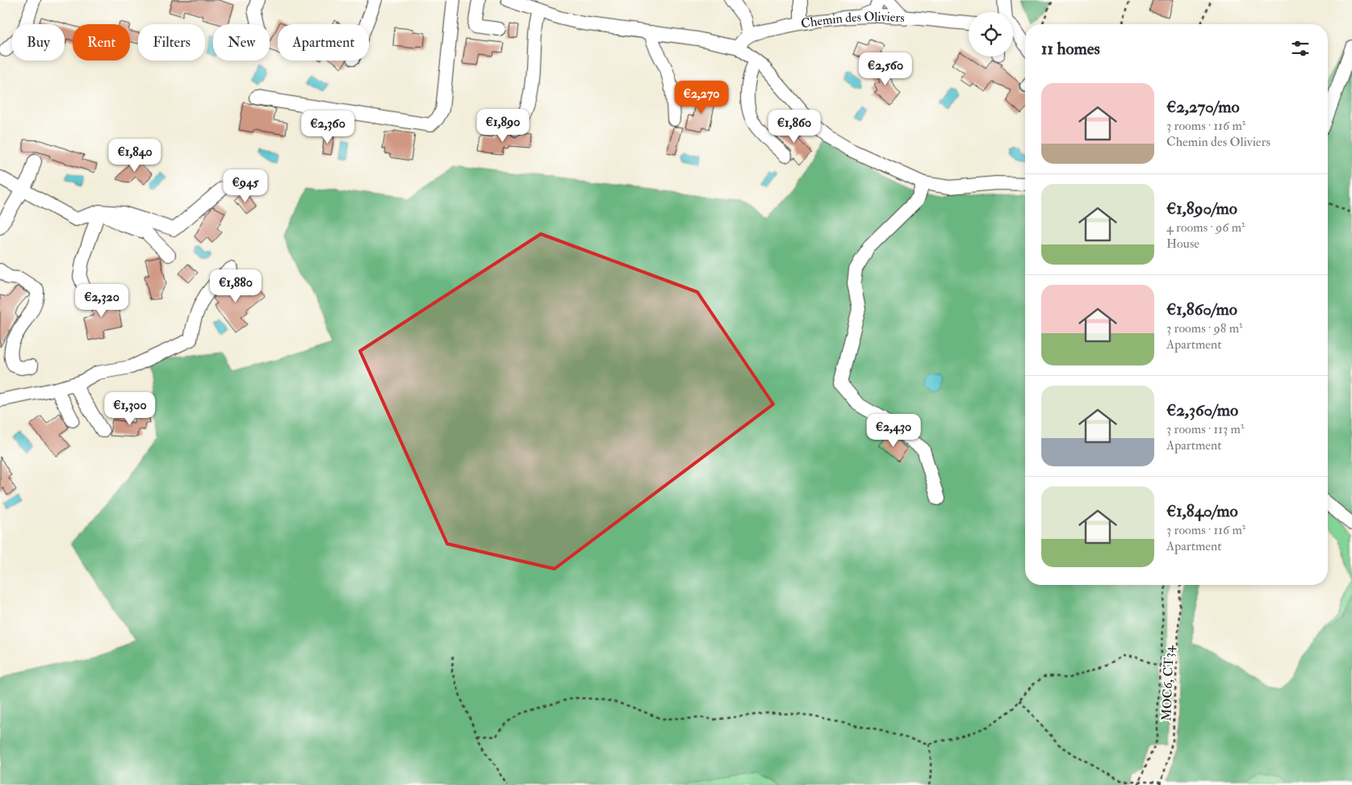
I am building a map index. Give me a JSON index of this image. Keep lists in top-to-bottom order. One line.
{"streets":{"street":["Chemin des Oliviers"],"path":["MOC6, CT34"]},"page":{"chip":["Buy","Rent","Filters","New","Apartment"],"heading":"11 homes","price":["€2,560","€2,270","€1,890","€1,860","€2,360","€1,840","€945","€1,880","€2,320","€1,300","€2,430"],"list":[{"name":"€2,270/mo","note":"3 rooms · 116 m² · Chemin des Oliviers"},{"name":"€1,890/mo","note":"4 rooms · 96 m² · House"},{"name":"€1,860/mo","note":"3 rooms · 98 m² · Apartment"},{"name":"€2,360/mo","note":"3 rooms · 113 m² · Apartment"},{"name":"€1,840/mo","note":"3 rooms · 116 m² · Apartment"}]}}
